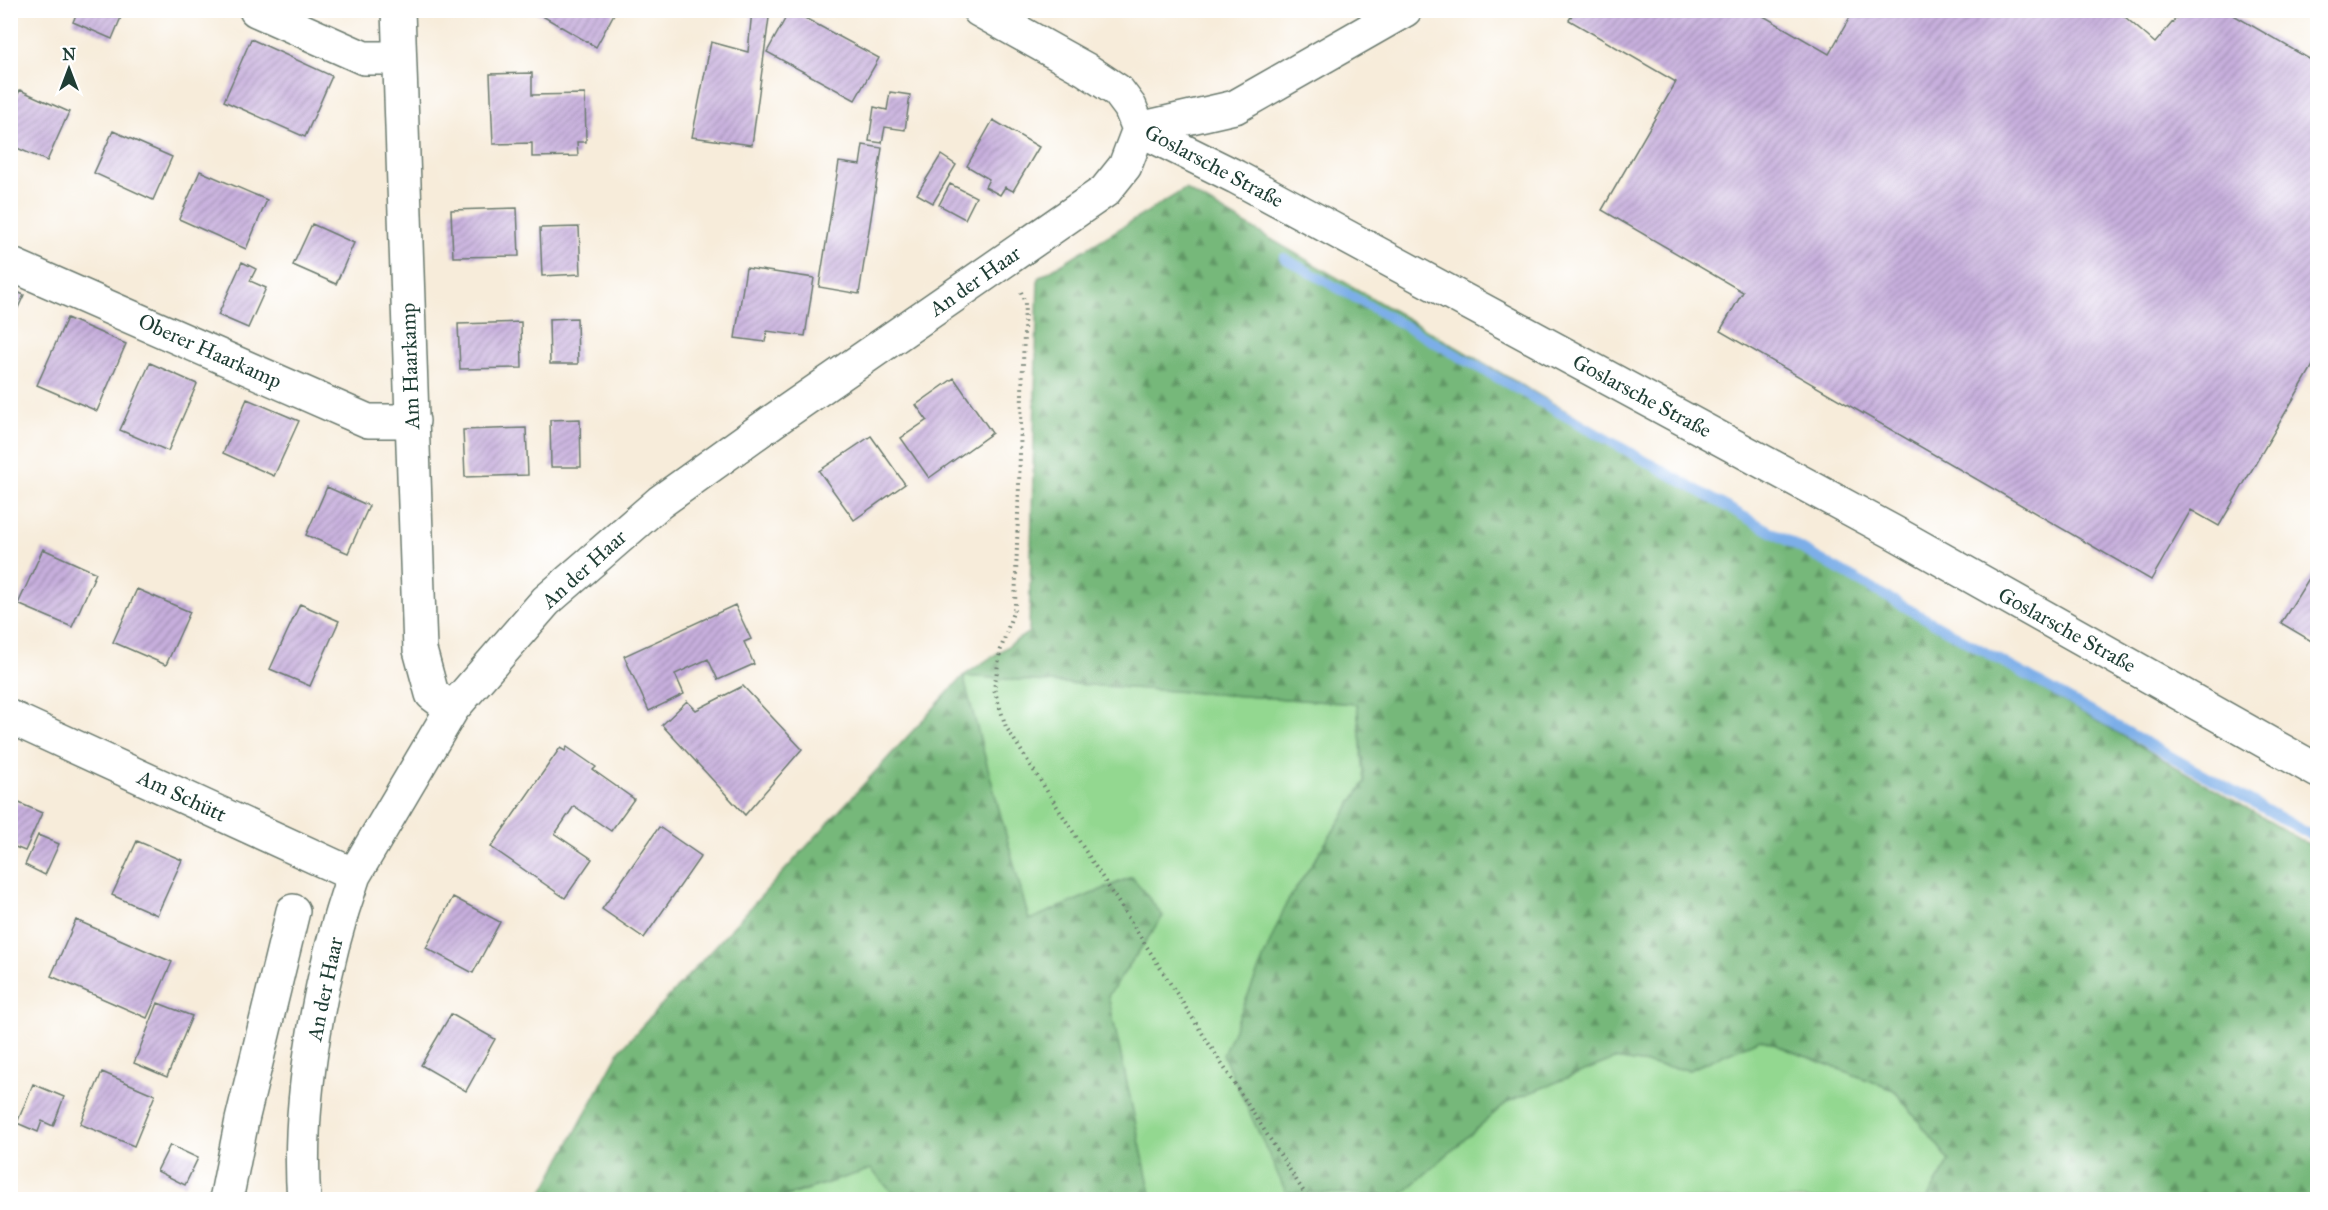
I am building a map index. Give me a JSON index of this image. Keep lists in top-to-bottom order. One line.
{"streets":{"street":["Goslarsche Straße","An der Haar","Oberer Haarkamp","Am Haarkamp","Am Schütt"]},"crossings":[["Goslarsche Straße","An der Haar"],["An der Haar","Am Haarkamp"],["An der Haar","Am Schütt"],["Oberer Haarkamp","Am Haarkamp"]],"north":"top"}
